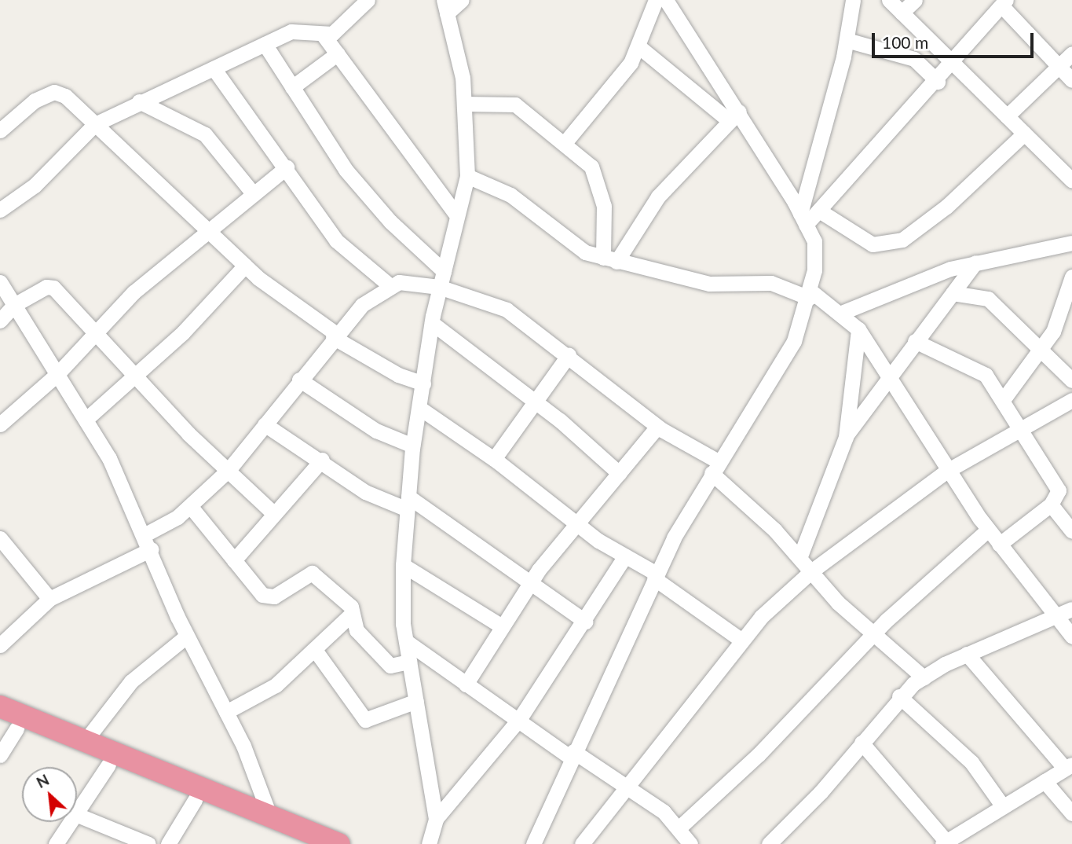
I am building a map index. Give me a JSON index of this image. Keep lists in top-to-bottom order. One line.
{"scale_bar":"100 m","north":"top left"}
